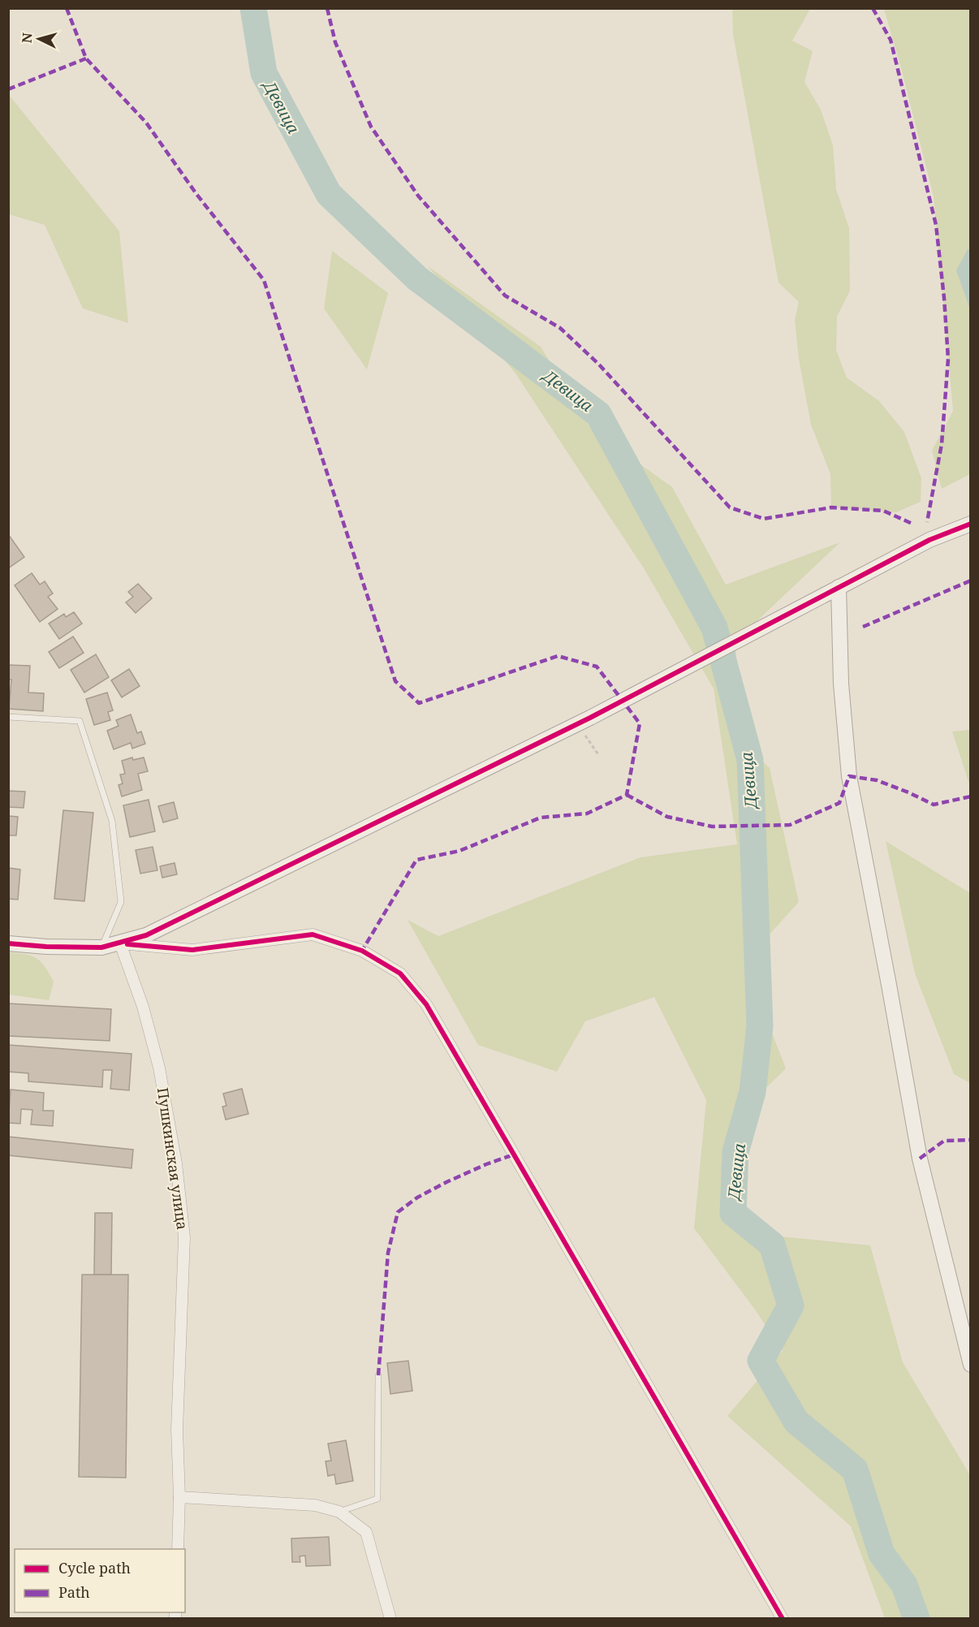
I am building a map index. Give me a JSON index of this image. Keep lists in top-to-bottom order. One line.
{"streets":{"street":["Пушкинская улица"]},"water":["Девица"],"legend":["Cycle path","Path"],"north":"left"}
